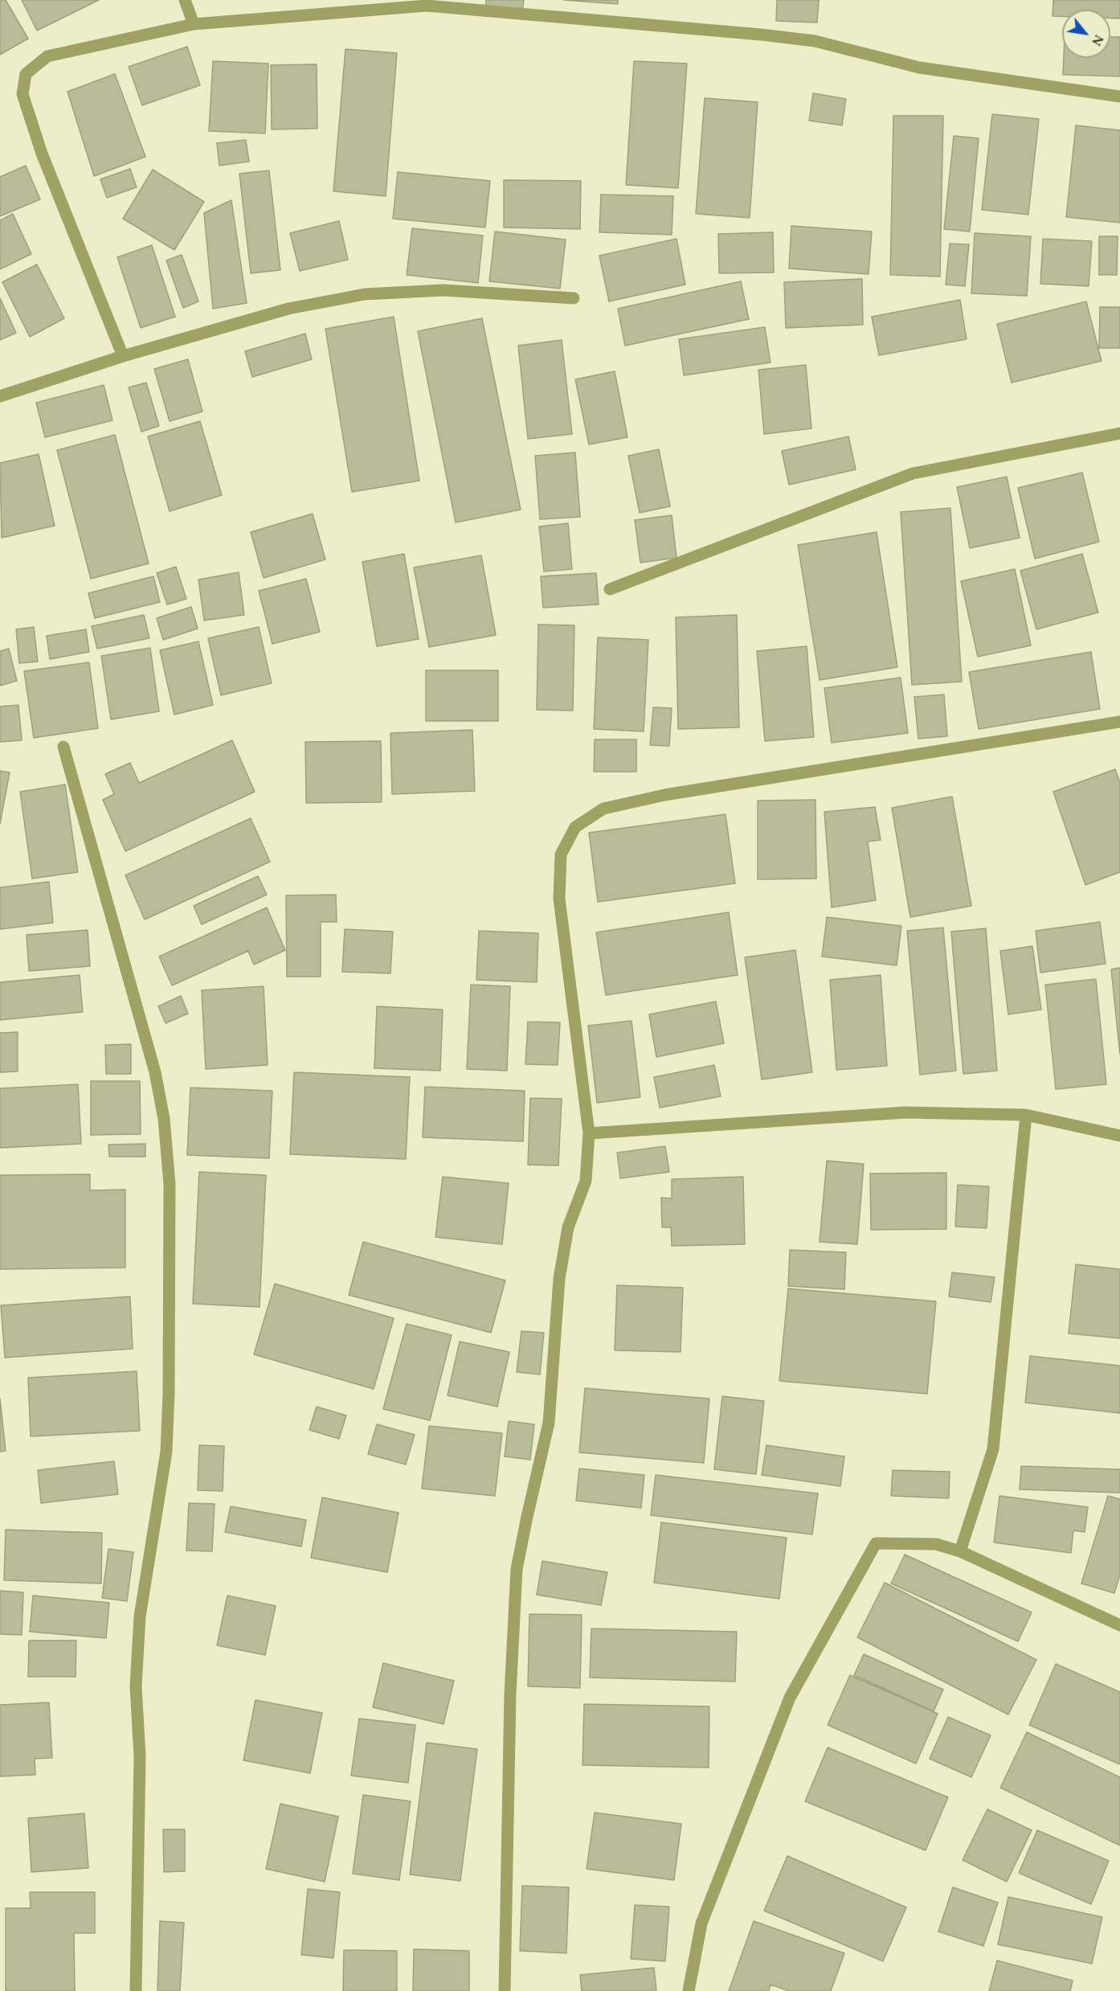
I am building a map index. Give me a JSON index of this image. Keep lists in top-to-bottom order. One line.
{"north":"bottom right"}
